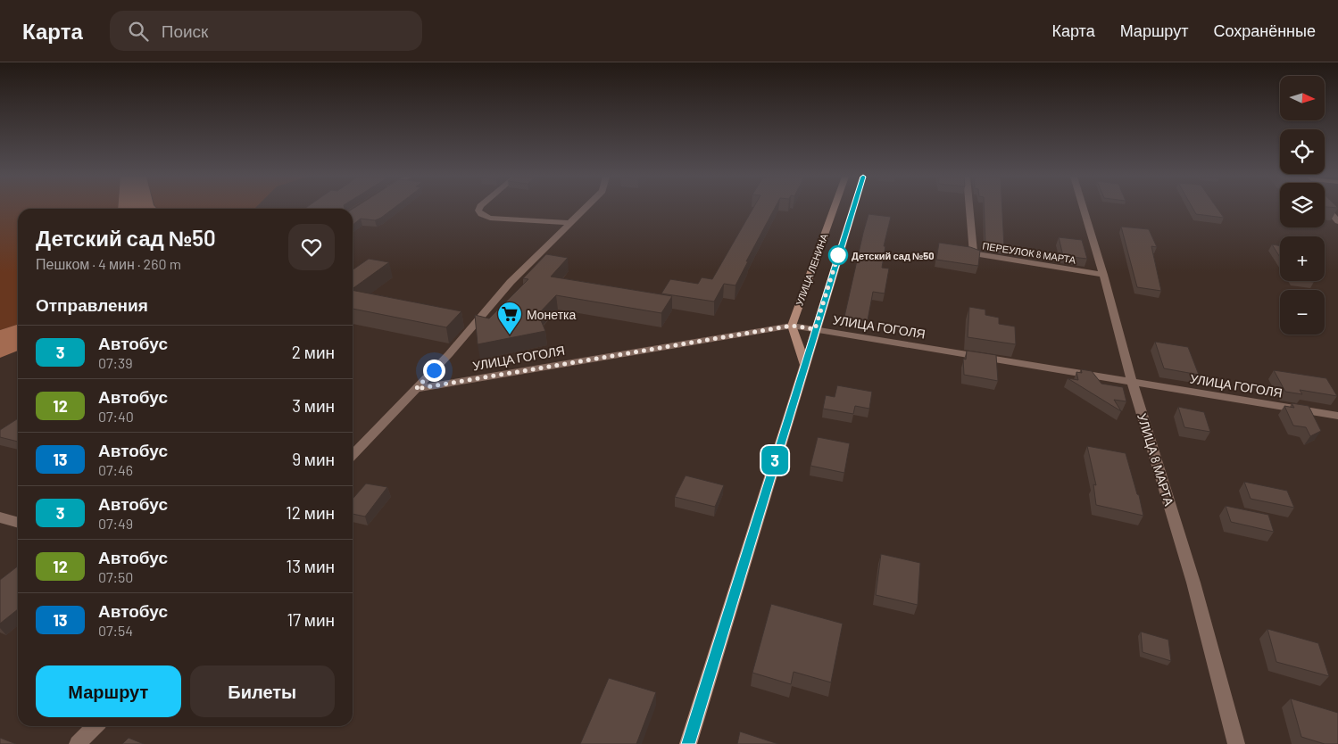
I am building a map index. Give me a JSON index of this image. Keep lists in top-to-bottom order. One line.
{"streets":{"main road":["УЛИЦА ЛЕНИНА"],"street":["ПЕРЕУЛОК 8 МАРТА","УЛИЦА ГОГОЛЯ","УЛИЦА 8 МАРТА"]},"crossings":[["ПЕРЕУЛОК 8 МАРТА","УЛИЦА 8 МАРТА"],["УЛИЦА ЛЕНИНА","УЛИЦА ГОГОЛЯ"],["УЛИЦА ГОГОЛЯ","УЛИЦА 8 МАРТА"]],"places":{"other":["Детский сад №50"],"supermarket":["Монетка"]},"lines":["bus line 3"],"north":"right","page":{"header":"Карта","search":"Поиск","nav":["Карта","Маршрут","Сохранённые"],"on_map":"3","map_buttons":["+","−"],"heading":[["Детский сад №50","Пешком · 4 мин · 260 m"],"Отправления"],"list":[{"mark":"3","name":"Автобус","note":"07:39","value":"2 мин"},{"mark":"12","name":"Автобус","note":"07:40","value":"3 мин"},{"mark":"13","name":"Автобус","note":"07:46","value":"9 мин"},{"mark":"3","name":"Автобус","note":"07:49","value":"12 мин"},{"mark":"12","name":"Автобус","note":"07:50","value":"13 мин"},{"mark":"13","name":"Автобус","note":"07:54","value":"17 мин"}],"buttons":["Маршрут","Билеты"]}}
